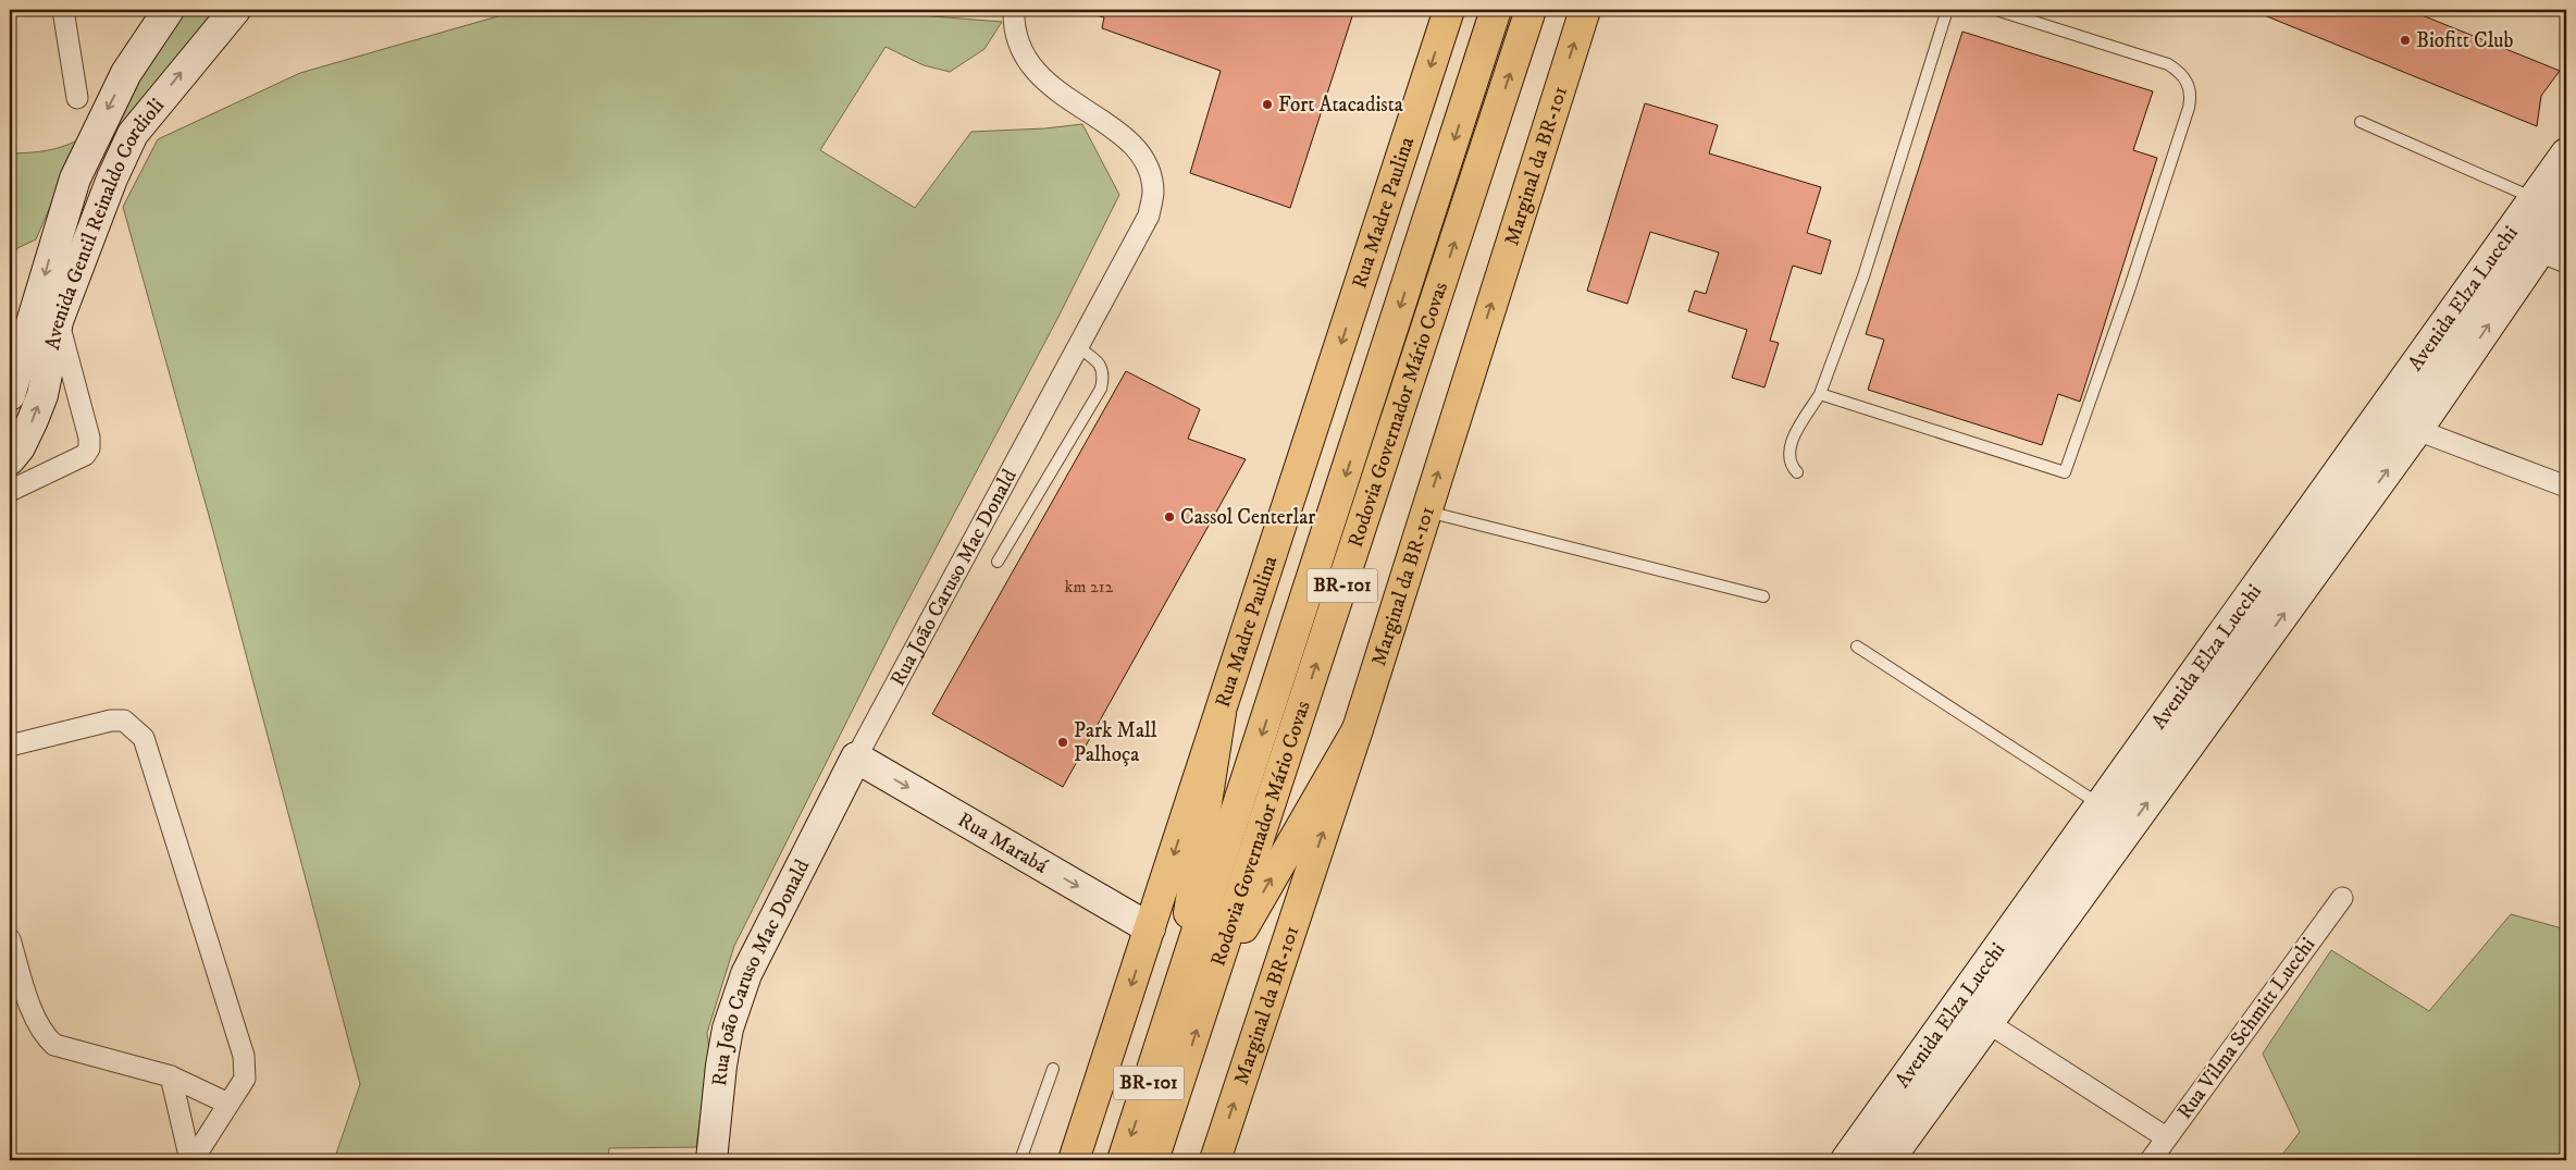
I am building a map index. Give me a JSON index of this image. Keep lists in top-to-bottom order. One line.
{"streets":{"main road":["Marginal da BR-101","Rua Madre Paulina","Avenida Gentil Reinaldo Cordioli","Avenida Elza Lucchi","Rodovia Governador Mário Covas","Rua João Caruso Mac Donald","BR-101","Rua Marabá"],"street":["Rua Vilma Schmitt Lucchi"]},"crossings":[["Rua Madre Paulina","Rua Marabá"],["Rua João Caruso Mac Donald","Rua Marabá"]],"one_way":["Rua Marabá"],"places":["Biofitt Club","Fort Atacadista","Cassol Centerlar","Park Mall Palhoça"],"house_numbers":["km 212"]}
